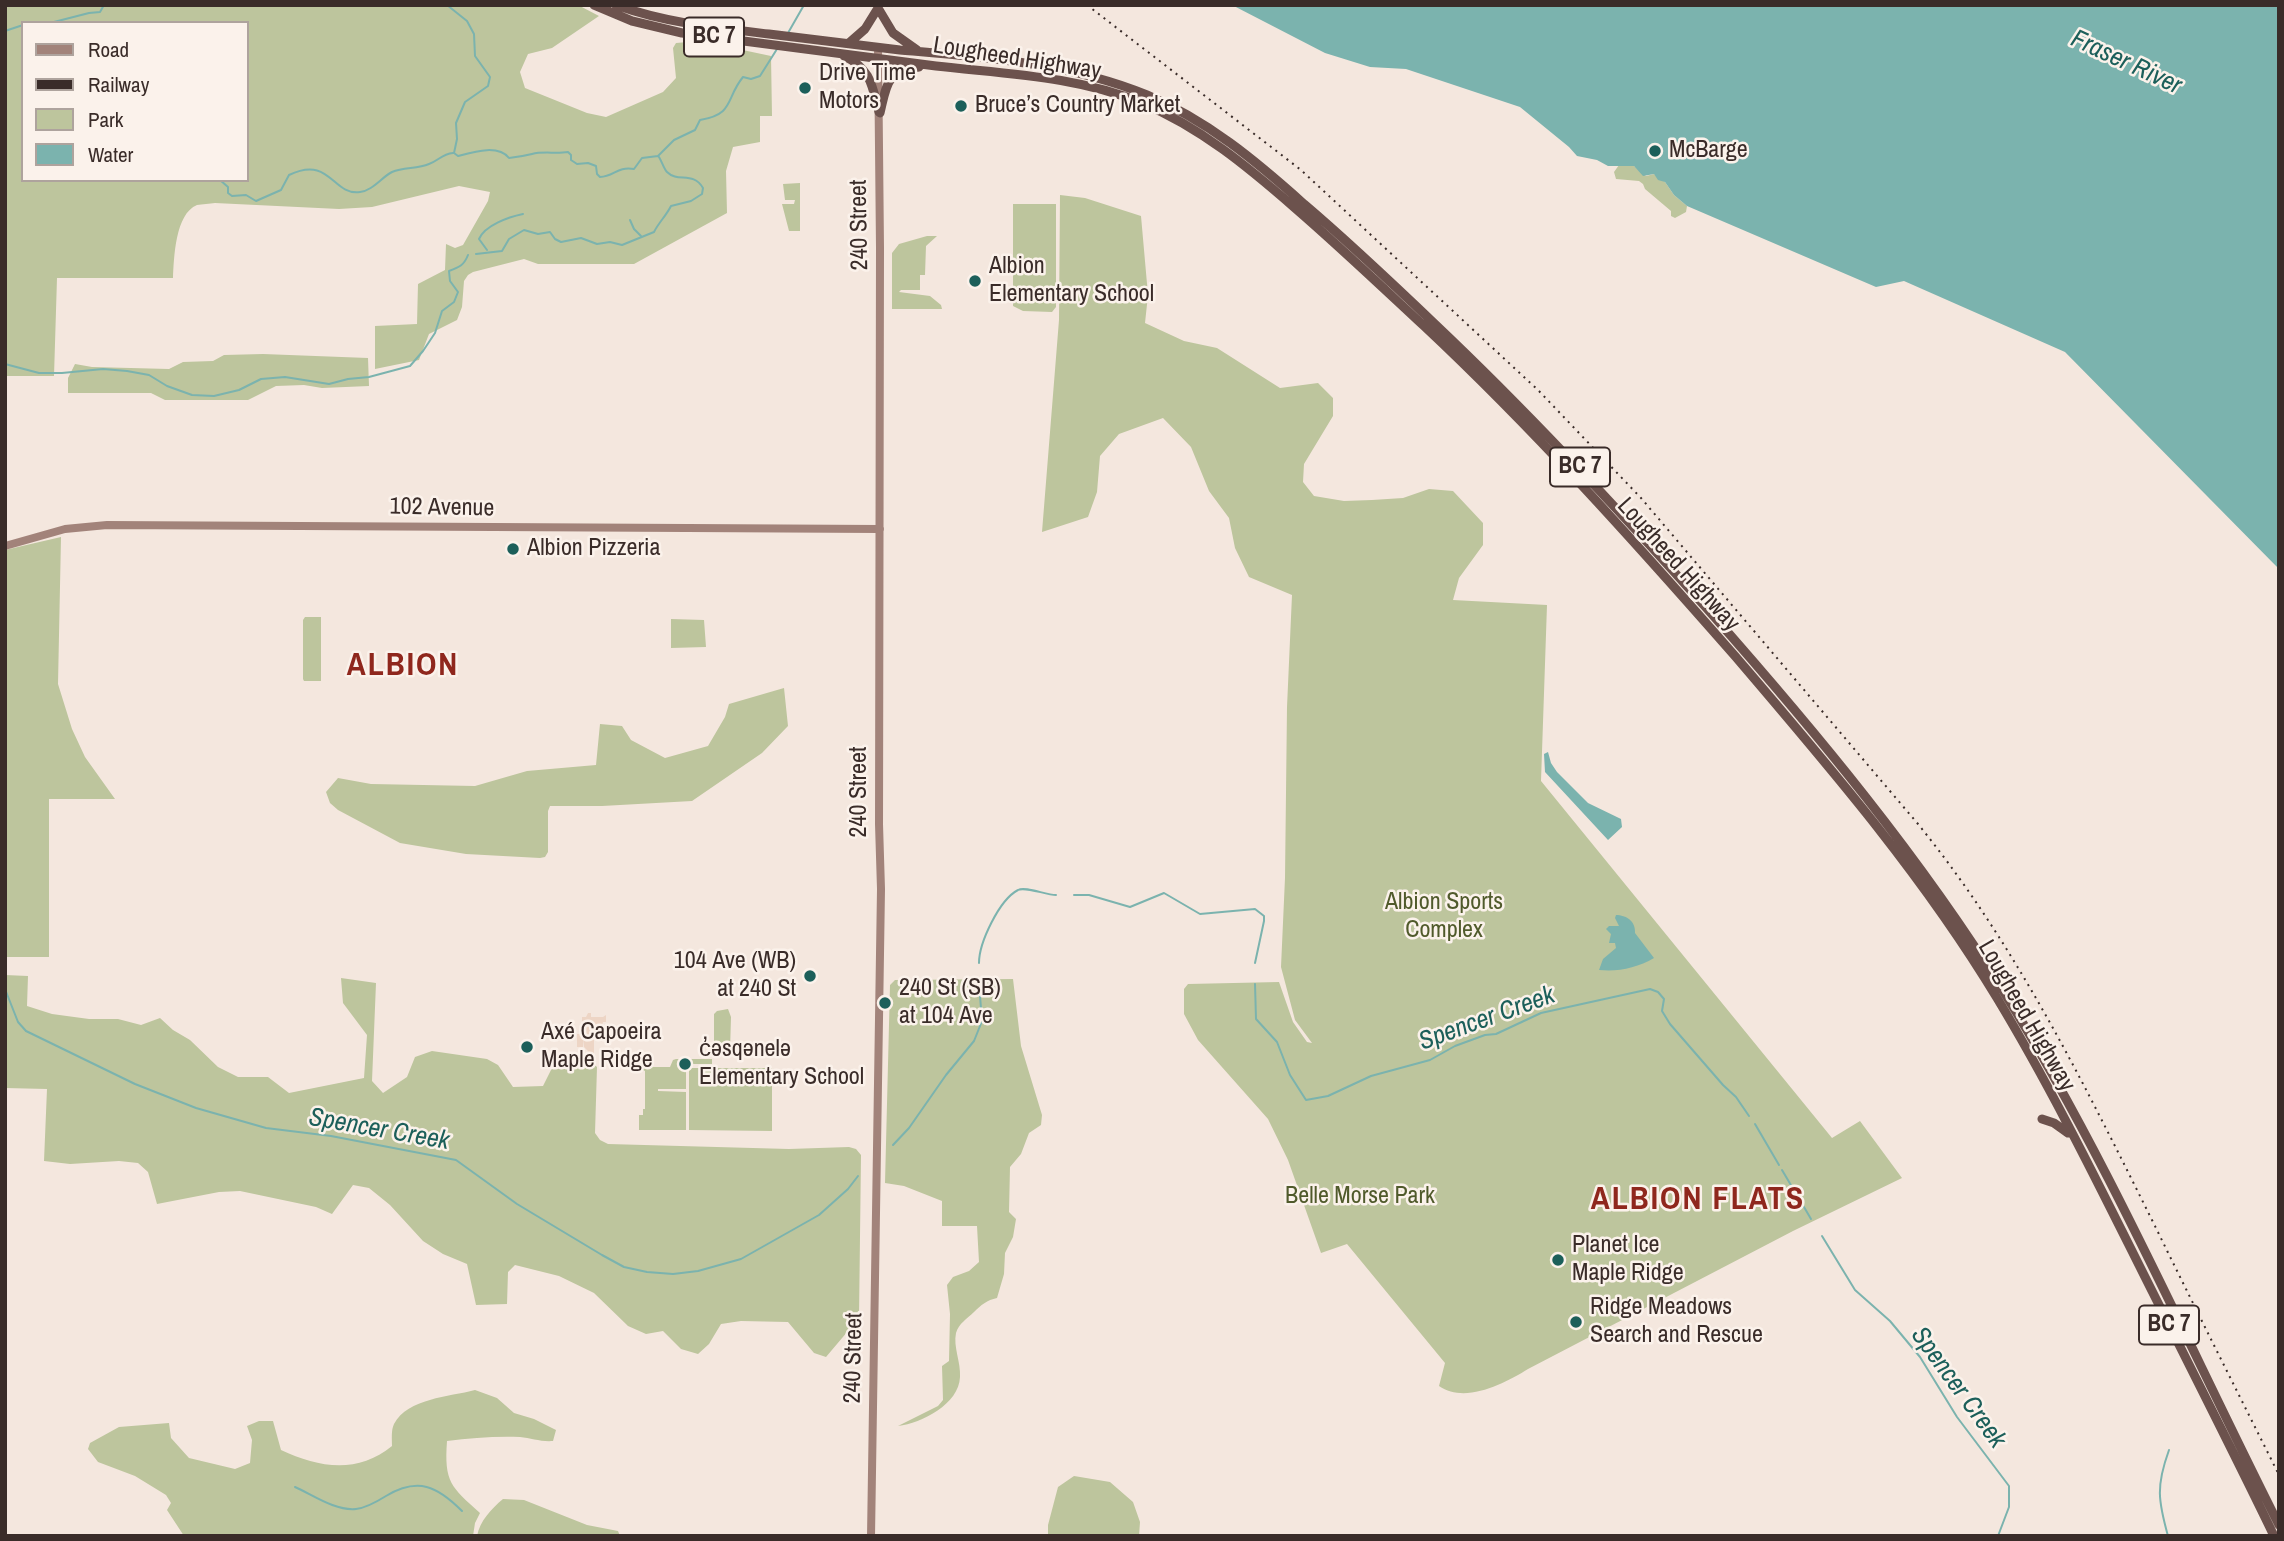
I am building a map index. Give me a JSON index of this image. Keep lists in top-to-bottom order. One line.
{"streets":{"highway":["BC 7","Lougheed Highway"],"main road":["240 Street","102 Avenue"]},"crossings":[["Lougheed Highway","240 Street"],["240 Street","102 Avenue"]],"districts":["ALBION","ALBION FLATS"],"water":["Fraser River","Spencer Creek"],"parks":["Albion Sports Complex","Belle Morse Park"],"places":["Drive Time Motors","Bruce’s Country Market","McBarge","Albion Elementary School","Albion Pizzeria","104 Ave (WB) at 240 St","240 St (SB) at 104 Ave","Axé Capoeira Maple Ridge","c̓əsqənelə Elementary School","Planet Ice Maple Ridge","Ridge Meadows Search and Rescue"],"legend":["Road","Railway","Park","Water"]}
